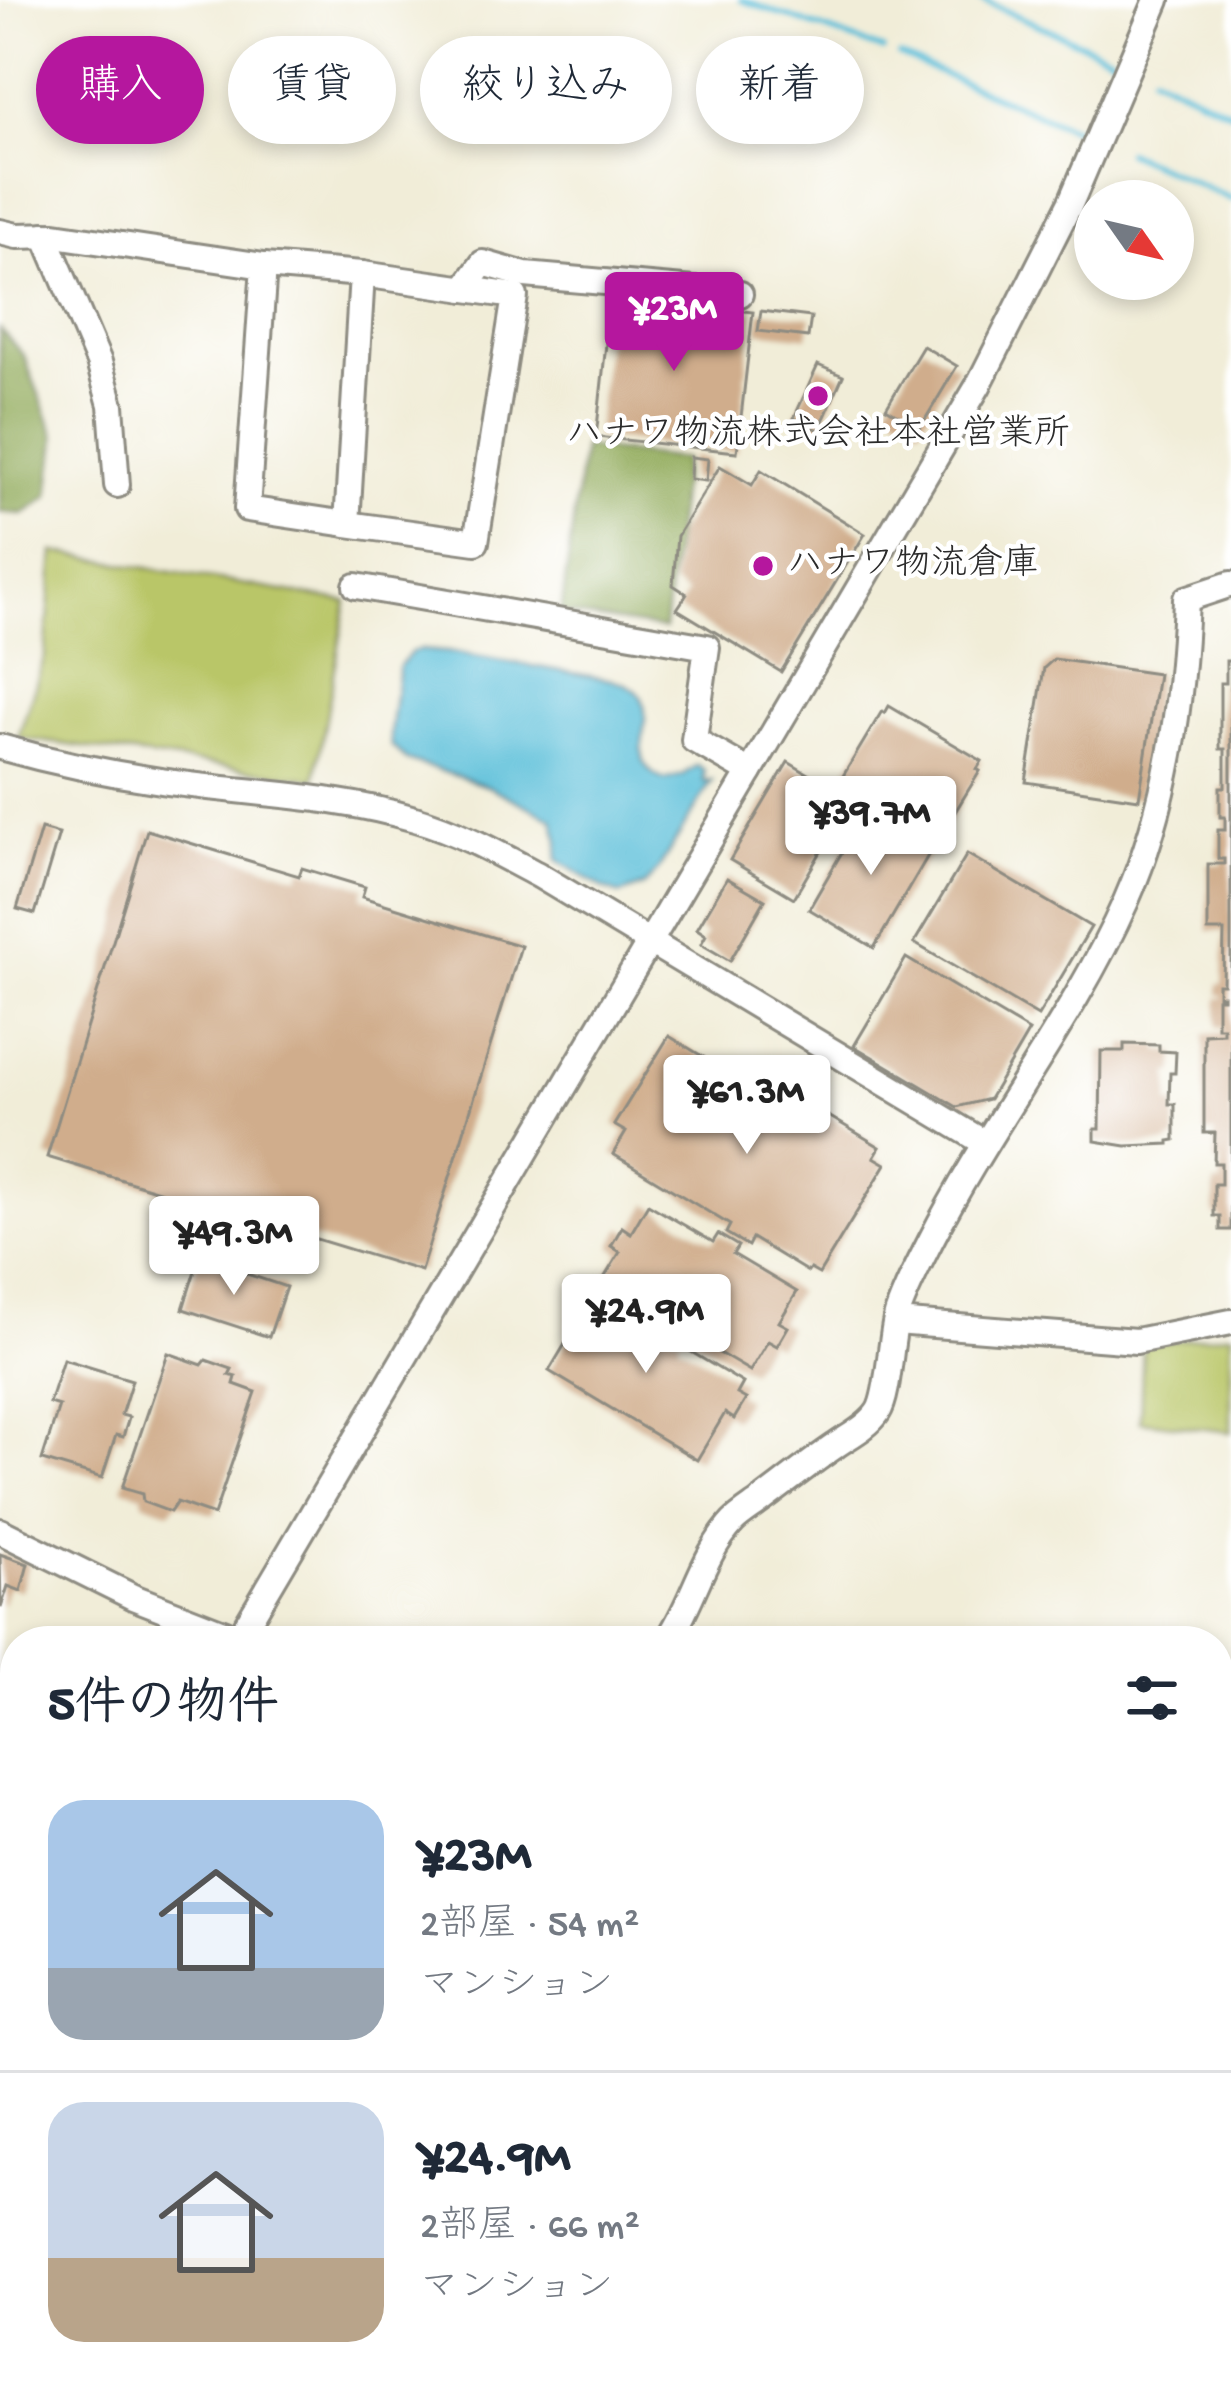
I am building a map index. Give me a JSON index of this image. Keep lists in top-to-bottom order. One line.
{"places":["ハナワ物流株式会社本社営業所","ハナワ物流倉庫"],"north":"bottom right","page":{"chip":["購入","賃貸","絞り込み","新着"],"price":["¥23M","¥39.7M","¥61.3M","¥49.3M","¥24.9M"],"heading":"5件の物件","list":[{"name":"¥23M","note":"2部屋 · 54 m² · マンション"},{"name":"¥24.9M","note":"2部屋 · 66 m² · マンション"}]}}
